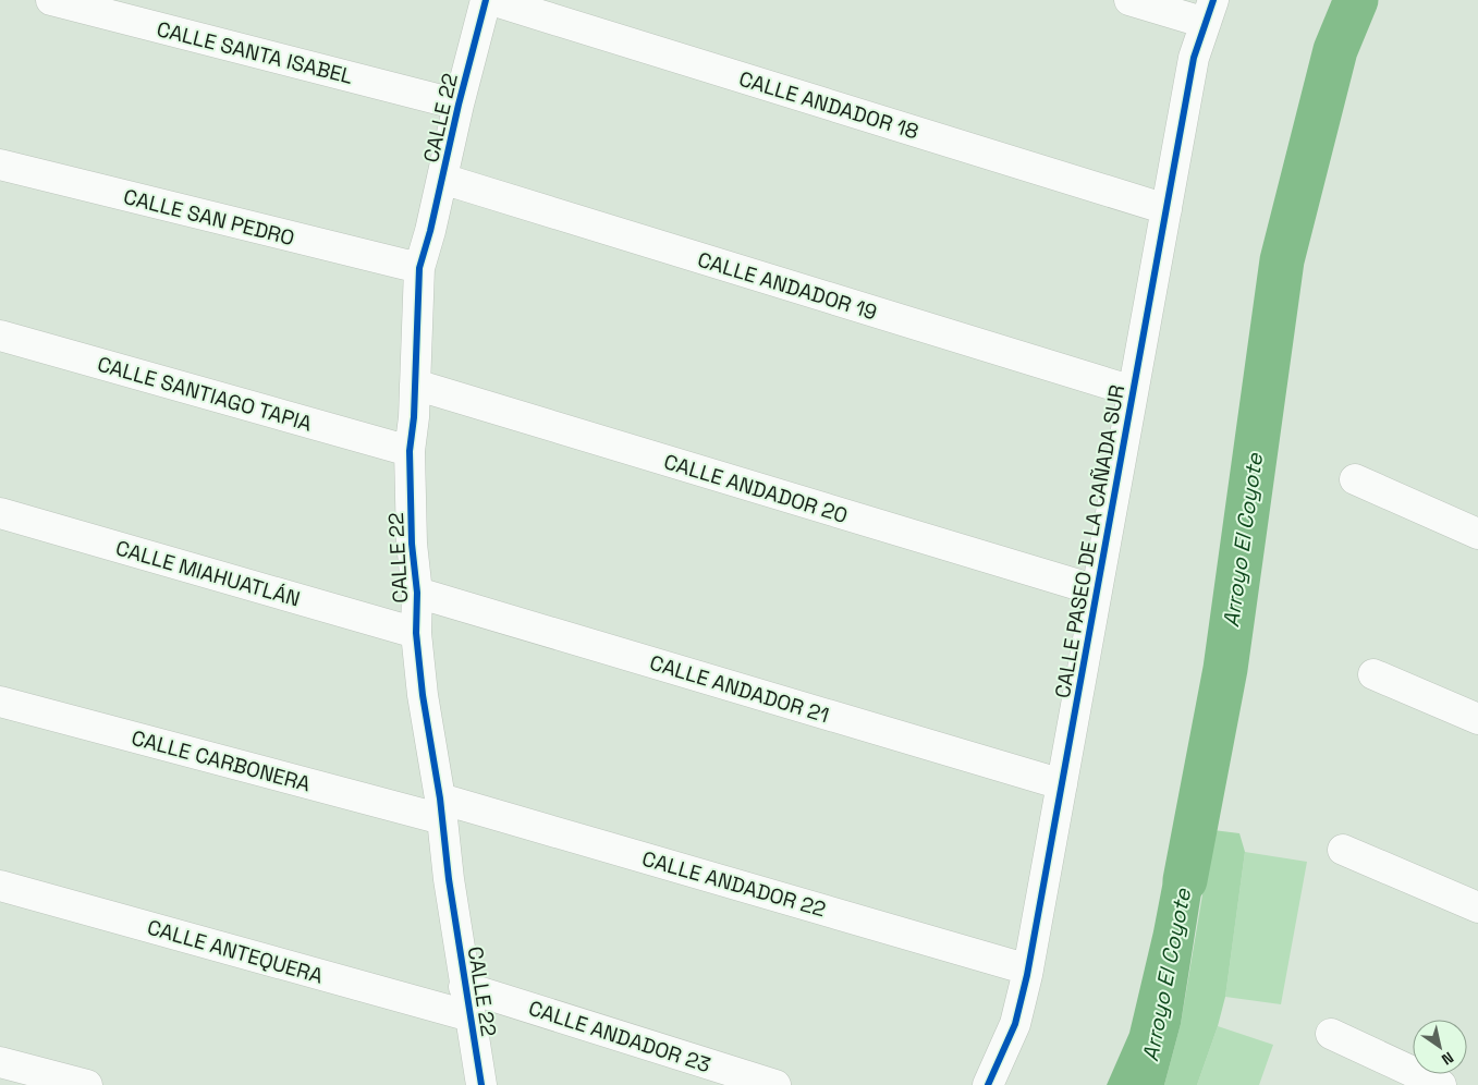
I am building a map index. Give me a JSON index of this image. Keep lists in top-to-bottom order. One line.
{"streets":{"street":["CALLE SANTA ISABEL","CALLE ANDADOR 18","CALLE 22","CALLE SAN PEDRO","CALLE ANDADOR 19","CALLE SANTIAGO TAPIA","CALLE ANDADOR 20","CALLE PASEO DE LA CAÑADA SUR","CALLE MIAHUATLÁN","CALLE ANDADOR 21","CALLE CARBONERA","CALLE ANDADOR 22","CALLE ANTEQUERA","CALLE ANDADOR 23"]},"crossings":[["CALLE SANTA ISABEL","CALLE 22"],["CALLE ANDADOR 18","CALLE PASEO DE LA CAÑADA SUR"],["CALLE 22","CALLE SAN PEDRO"],["CALLE 22","CALLE ANDADOR 19"],["CALLE 22","CALLE SANTIAGO TAPIA"],["CALLE 22","CALLE ANDADOR 20"],["CALLE 22","CALLE MIAHUATLÁN"],["CALLE 22","CALLE ANDADOR 21"],["CALLE 22","CALLE CARBONERA"],["CALLE 22","CALLE ANDADOR 22"],["CALLE 22","CALLE ANTEQUERA"],["CALLE 22","CALLE ANDADOR 23"],["CALLE ANDADOR 19","CALLE PASEO DE LA CAÑADA SUR"],["CALLE ANDADOR 20","CALLE PASEO DE LA CAÑADA SUR"],["CALLE PASEO DE LA CAÑADA SUR","CALLE ANDADOR 21"],["CALLE PASEO DE LA CAÑADA SUR","CALLE ANDADOR 22"],["CALLE CARBONERA","CALLE ANDADOR 22"]],"water":["Arroyo El Coyote"],"north":"bottom right"}
